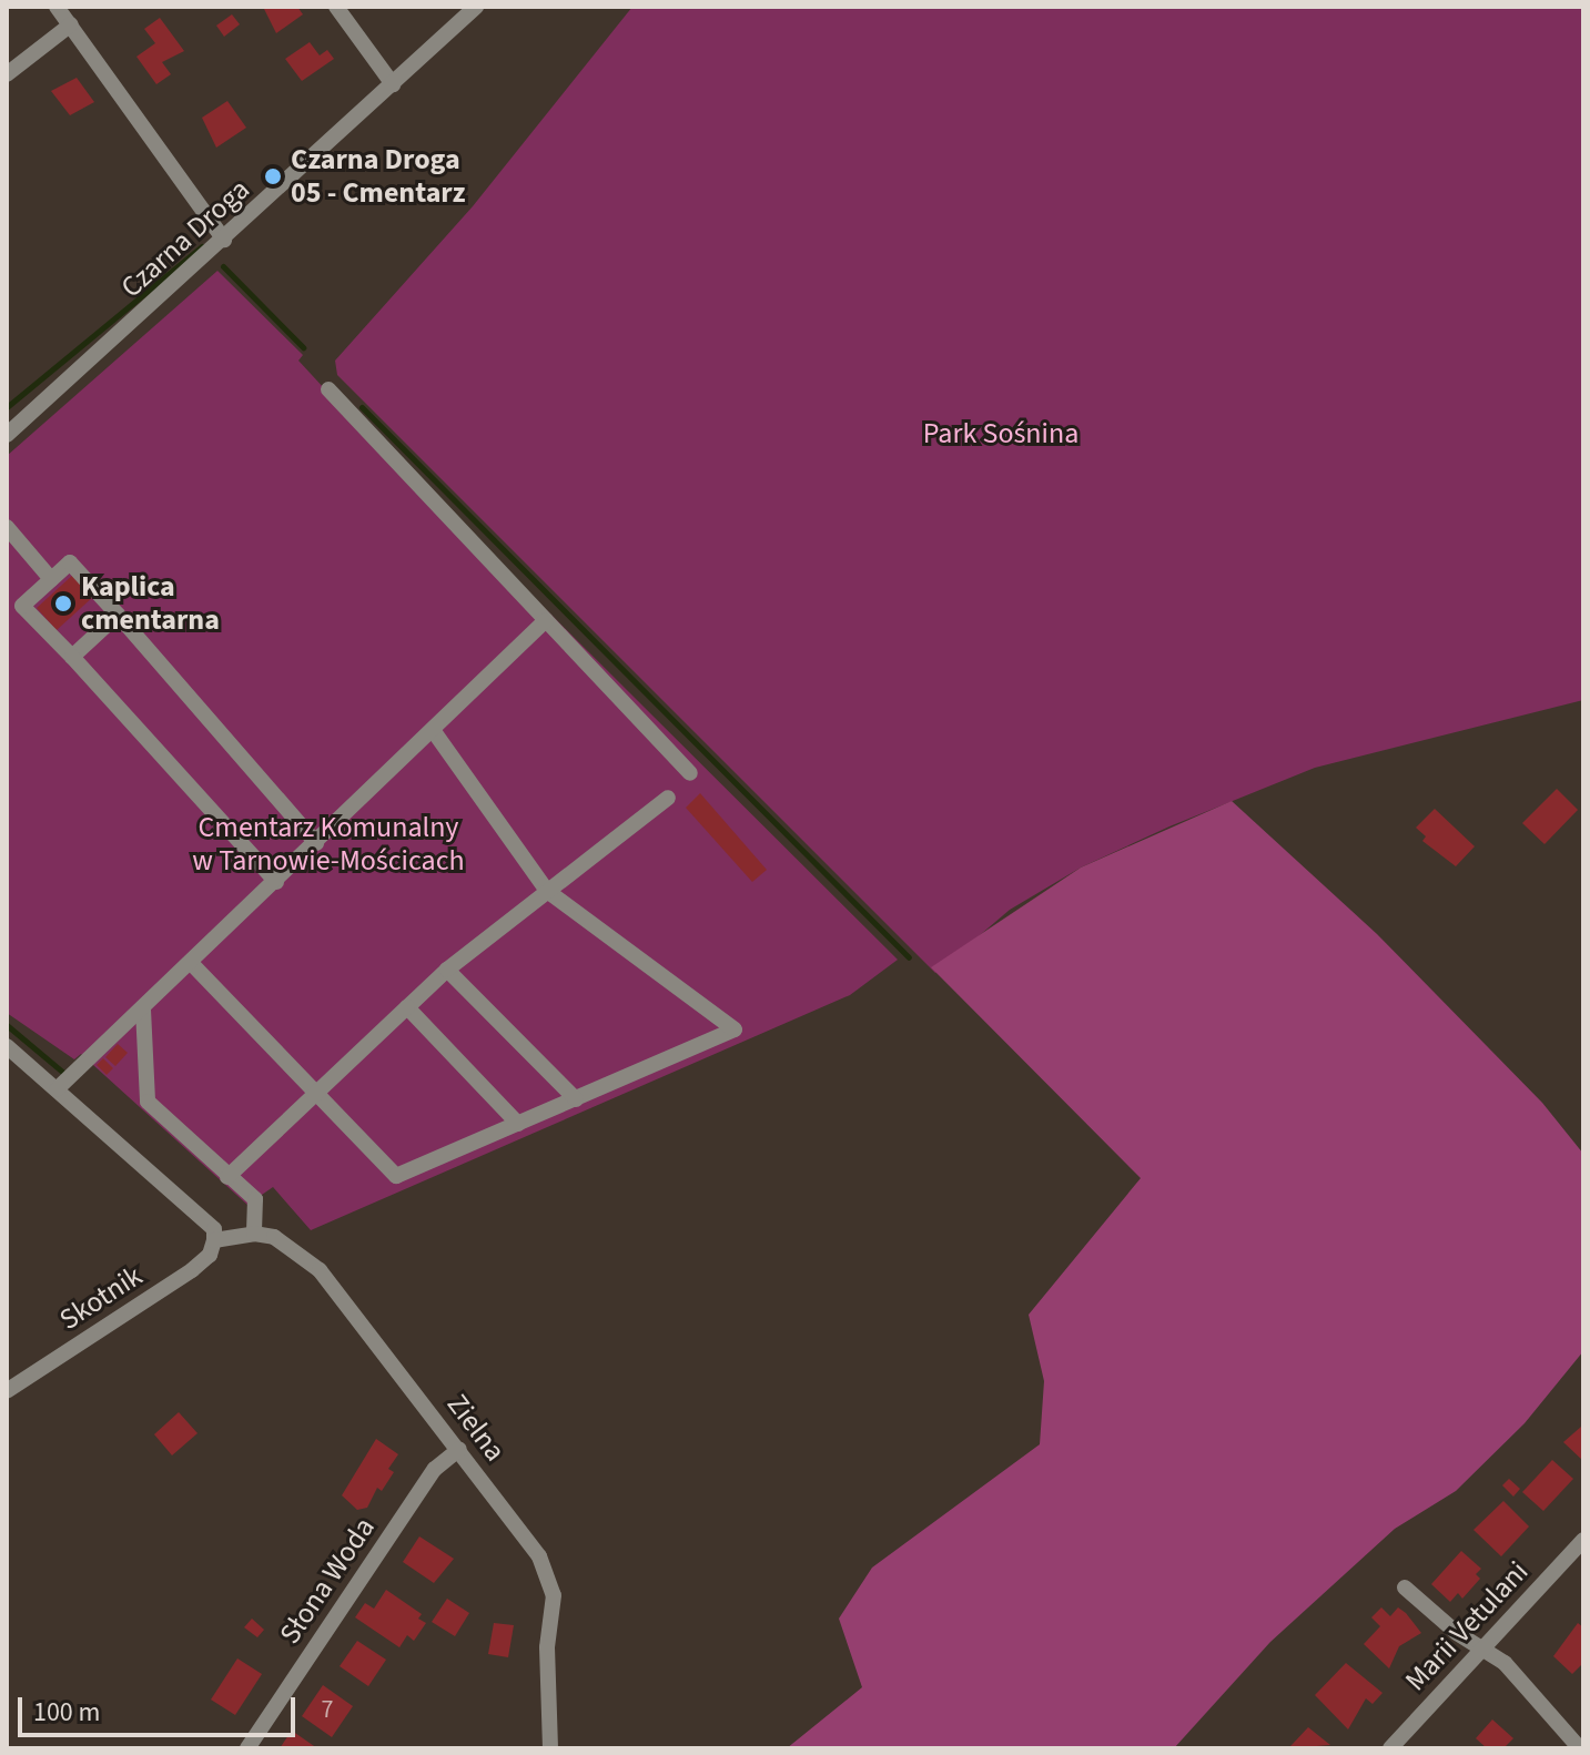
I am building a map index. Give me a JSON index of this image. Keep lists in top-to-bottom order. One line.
{"streets":{"street":["Czarna Droga","Skotnik","Zielna","Słona Woda","Marii Vetulani"]},"crossings":[["Zielna","Słona Woda"]],"parks":["Park Sośnina","Cmentarz Komunalny w Tarnowie-Mościcach"],"places":["Czarna Droga 05 - Cmentarz","Kaplica cmentarna"],"house_numbers":["7"],"scale_bar":"100 m"}
